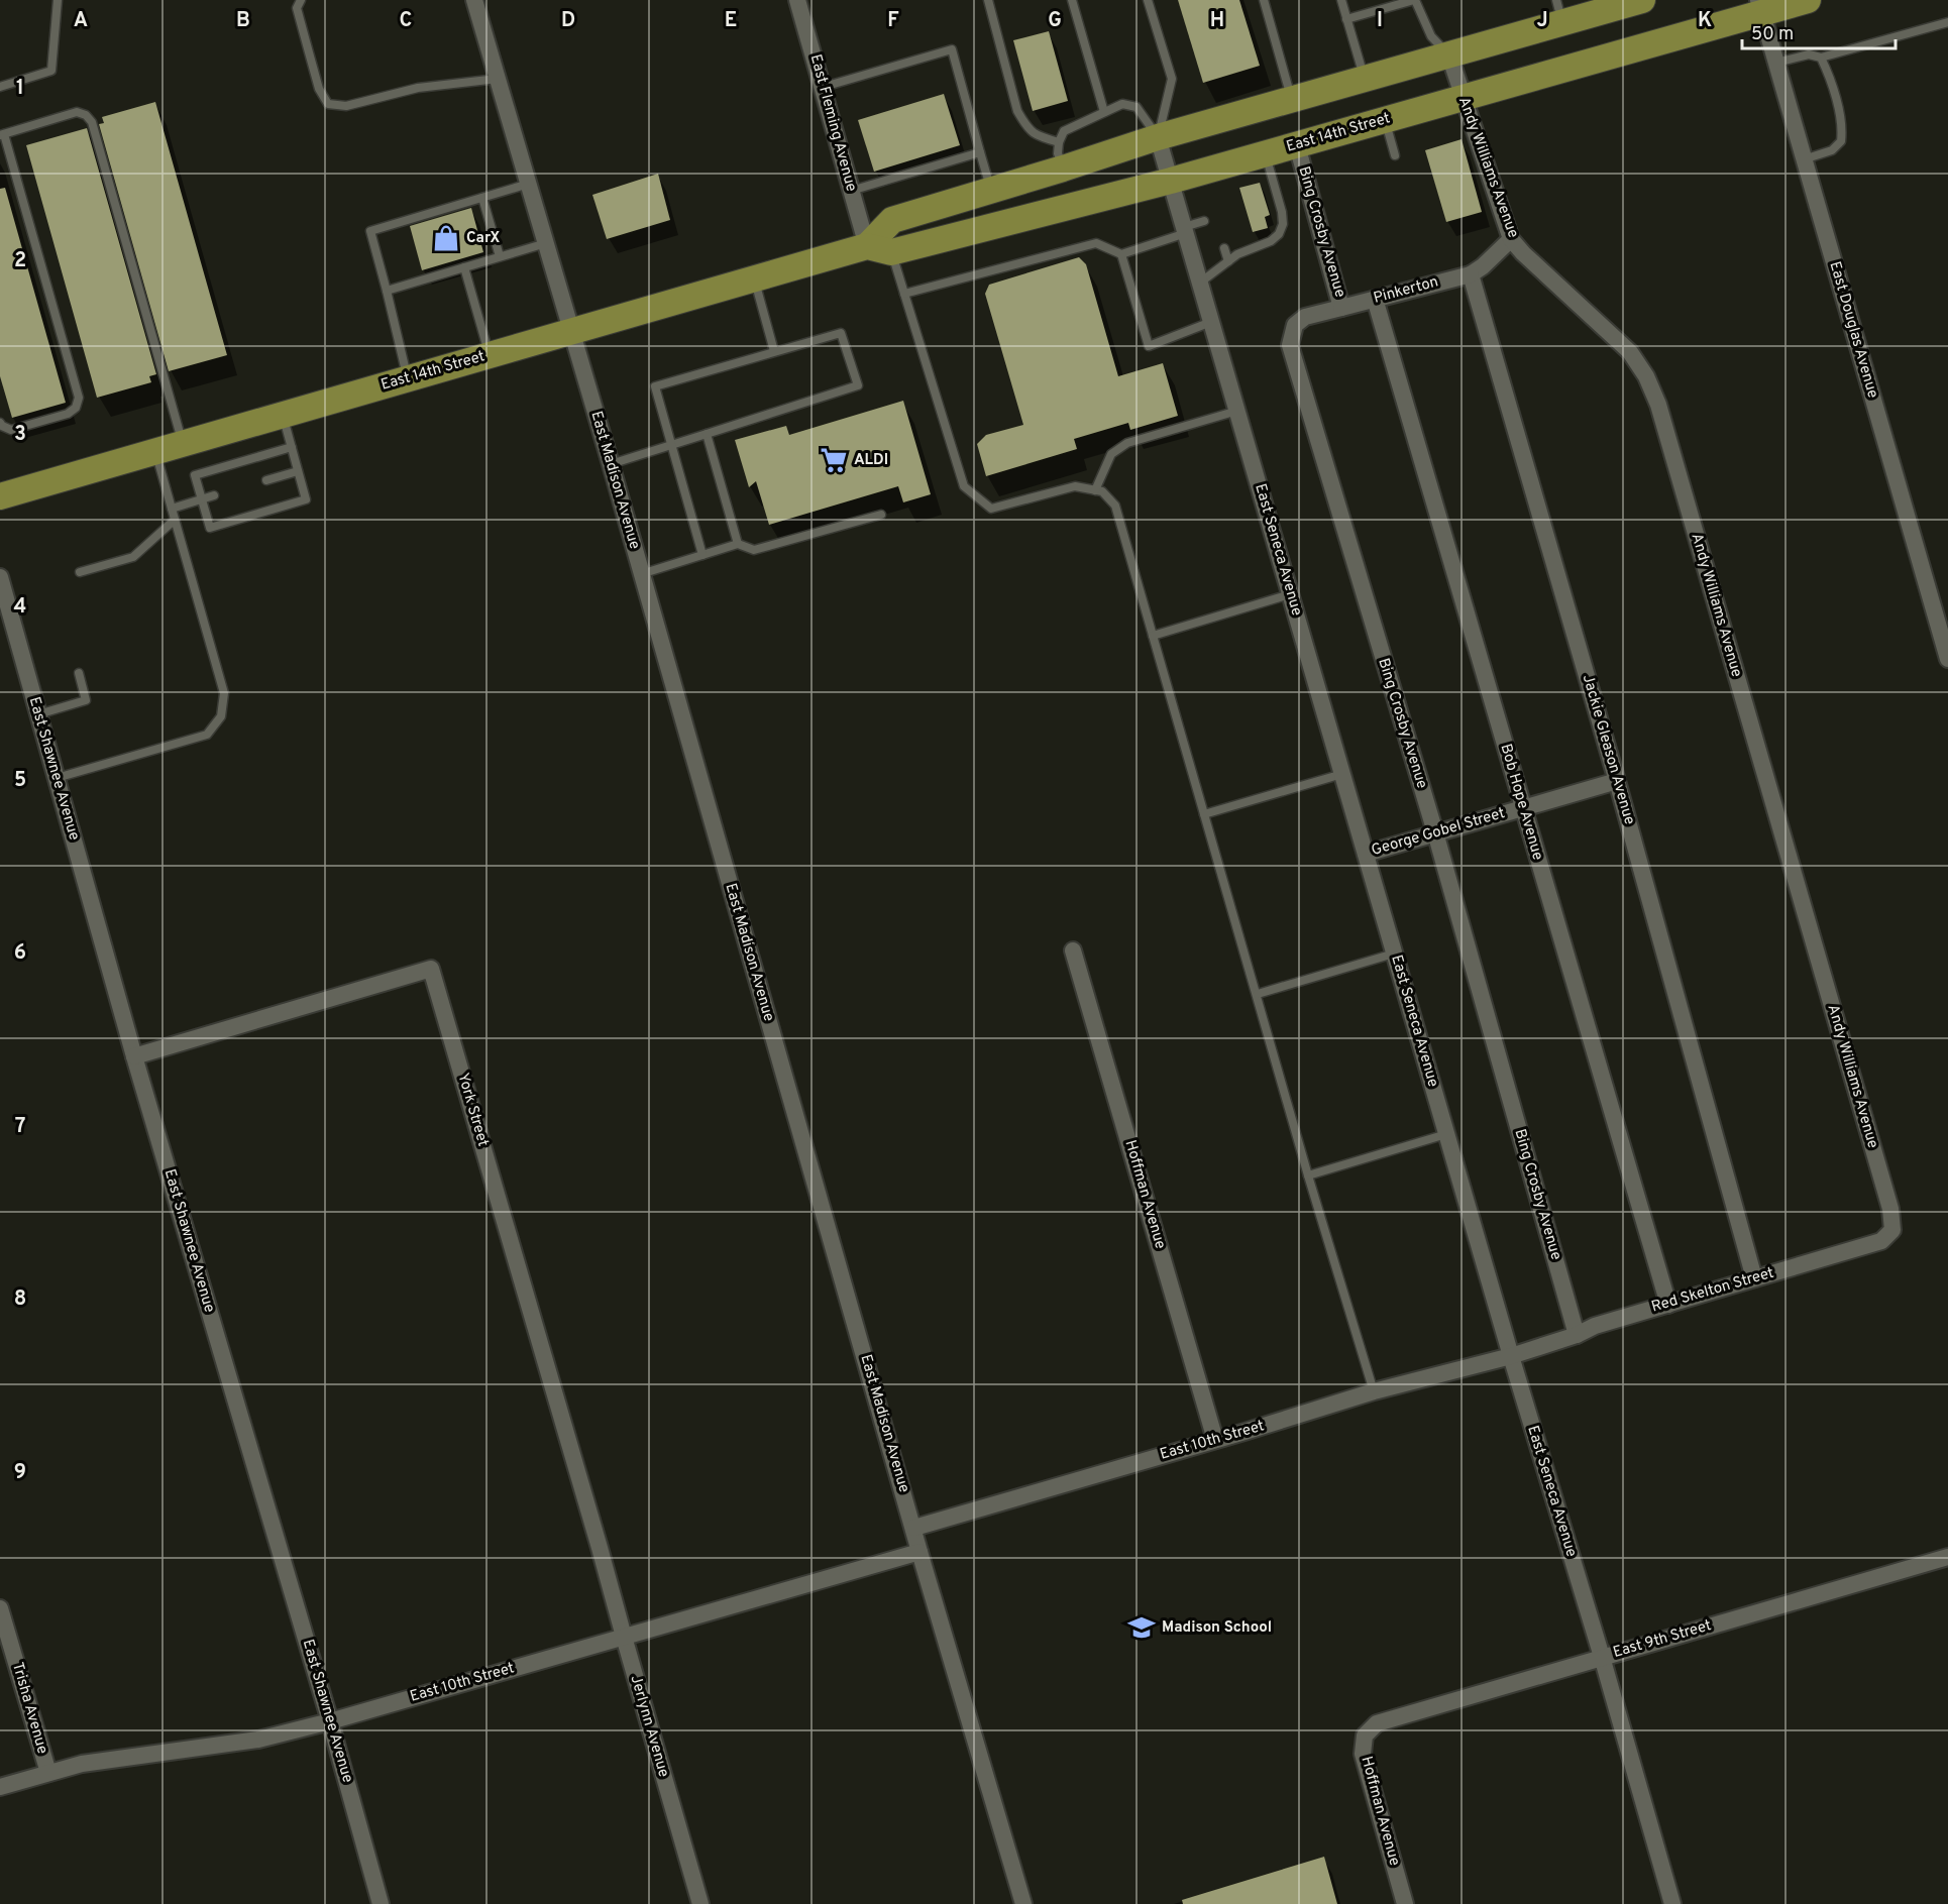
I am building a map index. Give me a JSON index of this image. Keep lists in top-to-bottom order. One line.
{"streets":{"main road":["East 14th Street"],"street":["East Fleming Avenue","Andy Williams Avenue","Bing Crosby Avenue","Pinkerton","East Douglas Avenue","East Madison Avenue","East Seneca Avenue","Jackie Gleason Avenue","East Shawnee Avenue","Bob Hope Avenue","George Gobel Street","York Street","Hoffman Avenue","Red Skelton Street","East 10th Street","East 9th Street","Trisha Avenue","Jerlynn Avenue"]},"crossings":[["East Fleming Avenue","East 14th Street"],["East 14th Street","Andy Williams Avenue"],["East 14th Street","Bing Crosby Avenue"],["East 14th Street","East Douglas Avenue"],["East 14th Street","East Madison Avenue"],["East 14th Street","East Seneca Avenue"],["Andy Williams Avenue","Red Skelton Street"],["Bing Crosby Avenue","Pinkerton"],["Bing Crosby Avenue","George Gobel Street"],["Bing Crosby Avenue","Red Skelton Street"],["Pinkerton","Jackie Gleason Avenue"],["Pinkerton","Bob Hope Avenue"],["East Madison Avenue","East 10th Street"],["East Seneca Avenue","George Gobel Street"],["East Seneca Avenue","Red Skelton Street"],["East Seneca Avenue","East 10th Street"],["East Seneca Avenue","East 9th Street"],["Jackie Gleason Avenue","George Gobel Street"],["Jackie Gleason Avenue","Red Skelton Street"],["East Shawnee Avenue","York Street"],["East Shawnee Avenue","East 10th Street"],["Bob Hope Avenue","George Gobel Street"],["Bob Hope Avenue","Red Skelton Street"],["York Street","Jerlynn Avenue"],["Hoffman Avenue","East 10th Street"],["Hoffman Avenue","East 9th Street"],["Red Skelton Street","East 10th Street"],["East 10th Street","Trisha Avenue"],["East 10th Street","Jerlynn Avenue"]],"places":{"shop":["CarX"],"supermarket":["ALDI"],"school or university":["Madison School"]},"scale_bar":"50 m","grid":{"columns":["A","B","C","D","E","F","G","H","I","J","K"],"rows":["1","2","3","4","5","6","7","8","9"]}}
